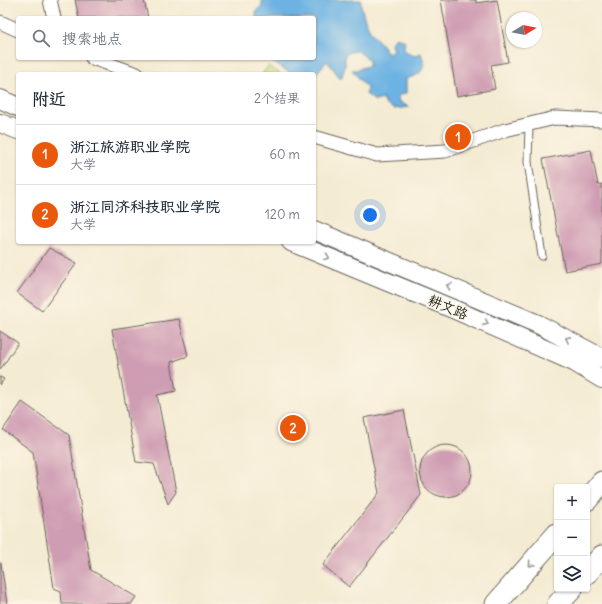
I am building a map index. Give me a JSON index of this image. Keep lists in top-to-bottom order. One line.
{"streets":{"main road":["耕文路"]},"north":"right","page":{"search":"搜索地点","heading":["附近","2个结果"],"pins":["1","2"],"list":[{"mark":"1","name":"浙江旅游职业学院","note":"大学","value":"60 m"},{"mark":"2","name":"浙江同济科技职业学院","note":"大学","value":"120 m"}],"map_buttons":["+","−"]}}
